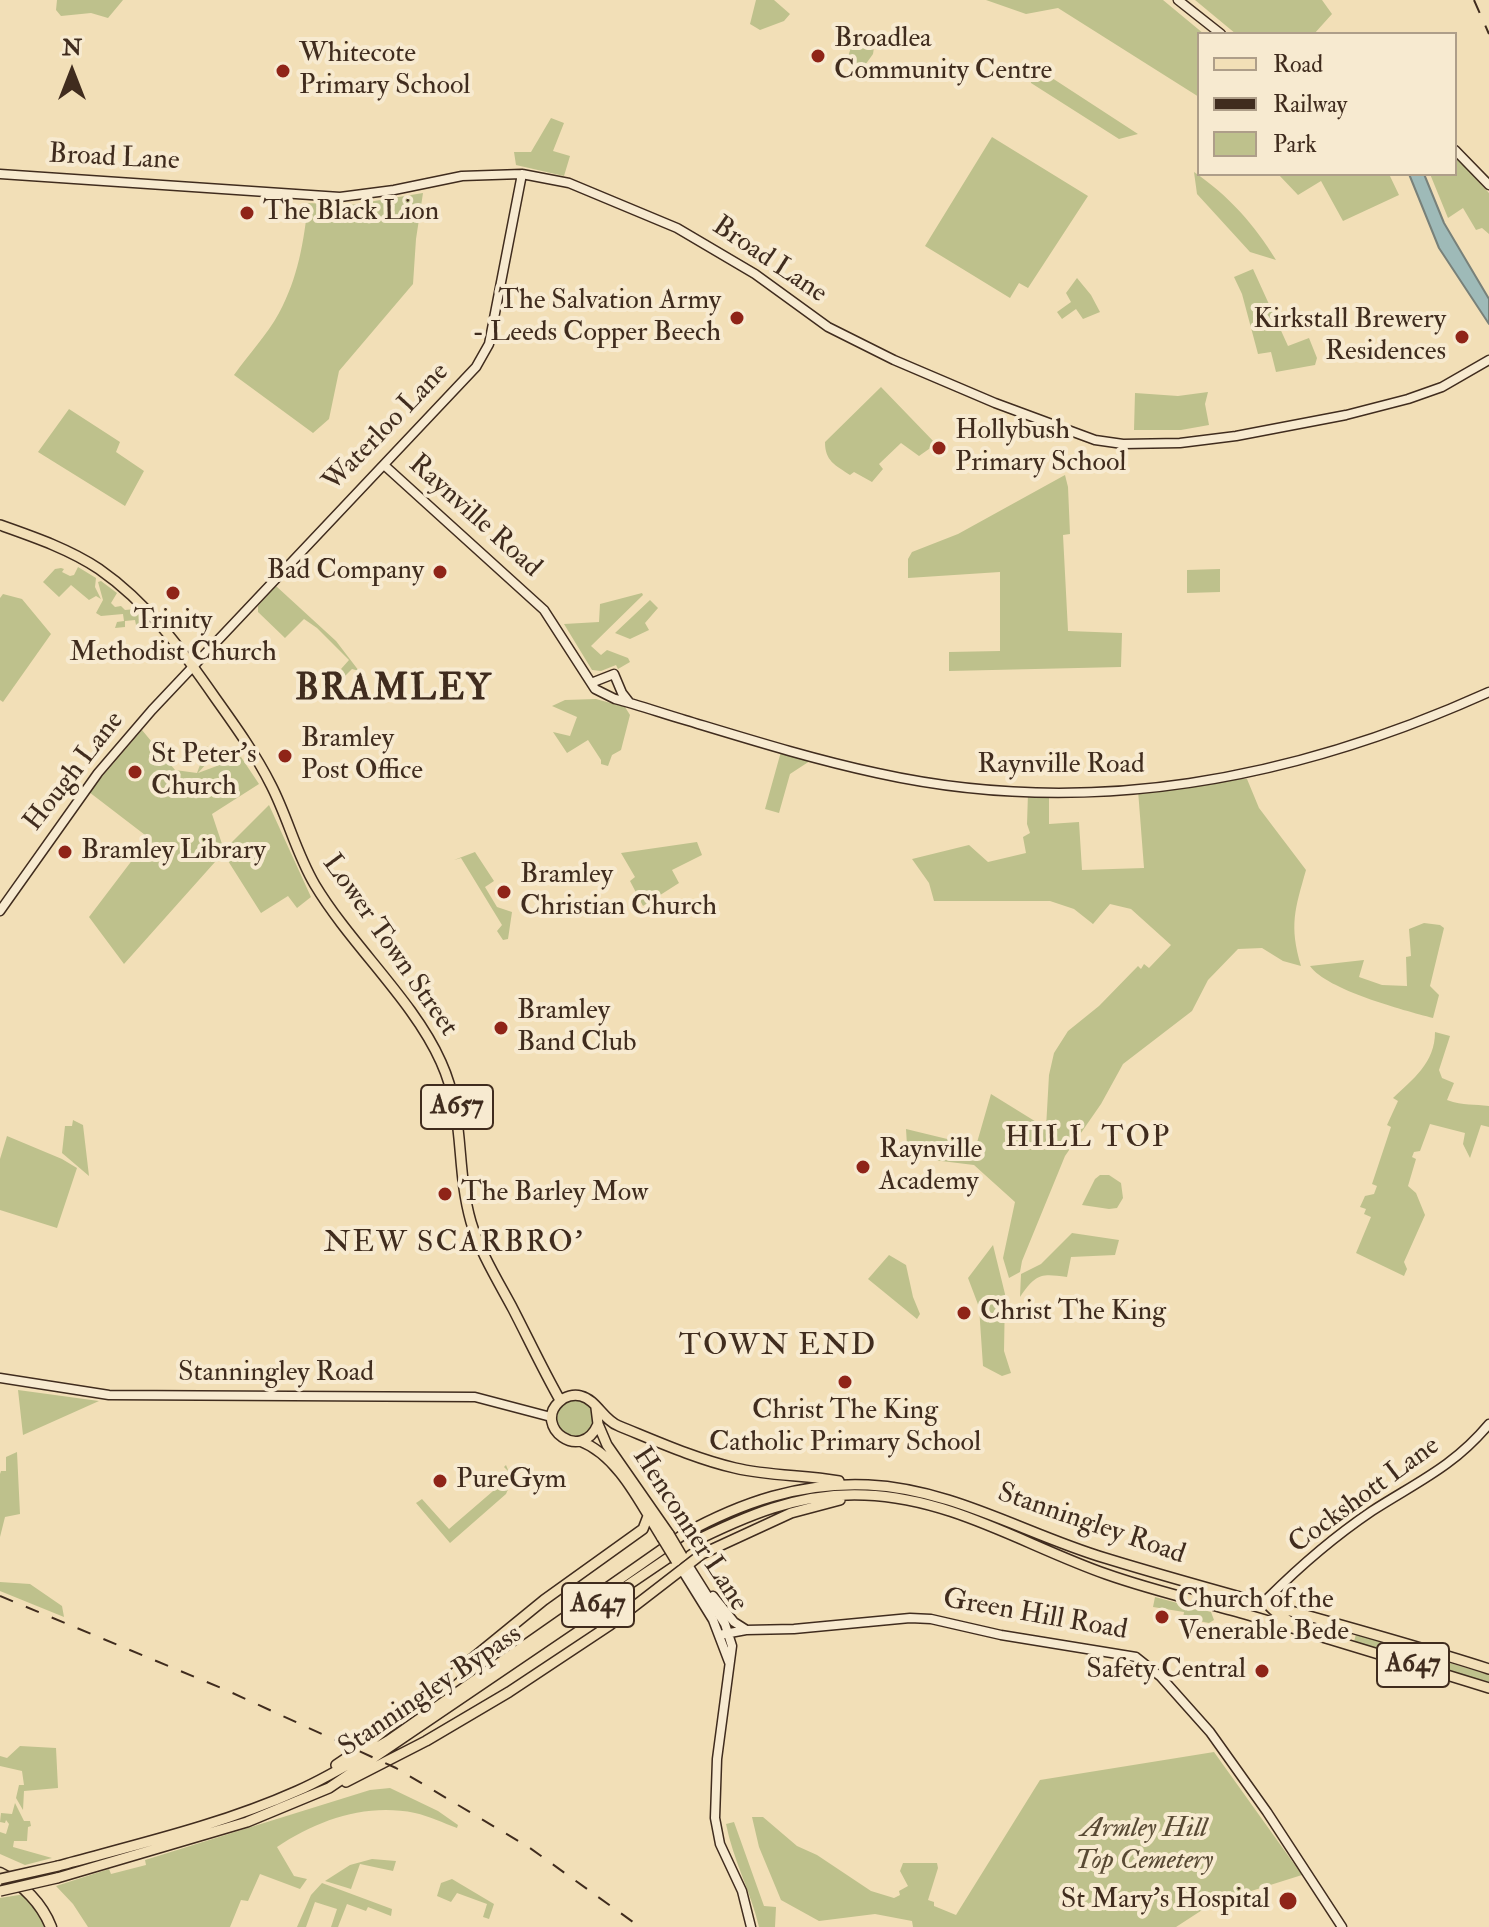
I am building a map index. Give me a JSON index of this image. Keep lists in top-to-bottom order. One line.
{"streets":{"main road":["Lower Town Street","A657","Stanningley Road","Henconner Lane","A647","Stanningley Bypass"],"street":["Broad Lane","Waterloo Lane","Raynville Road","Hough Lane","Cockshott Lane","Green Hill Road"]},"crossings":[["Broad Lane","Waterloo Lane"],["Waterloo Lane","Raynville Road"],["Waterloo Lane","Hough Lane"],["Waterloo Lane","Lower Town Street"],["Waterloo Lane","A657"],["Hough Lane","Lower Town Street"],["Hough Lane","A657"],["Lower Town Street","A657"],["Lower Town Street","Stanningley Road"],["Lower Town Street","Henconner Lane"],["Lower Town Street","A647"],["Stanningley Road","Cockshott Lane"],["Stanningley Road","Henconner Lane"],["Stanningley Road","A647"],["Stanningley Road","Stanningley Bypass"],["Henconner Lane","A647"],["Henconner Lane","Green Hill Road"],["A647","Stanningley Bypass"]],"districts":["BRAMLEY","HILL TOP","NEW SCARBRO'","TOWN END"],"parks":["Armley Hill Top Cemetery"],"places":["Broadlea Community Centre","Whitecote Primary School","The Black Lion","The Salvation Army - Leeds Copper Beech","Kirkstall Brewery Residences","Hollybush Primary School","Bad Company","Trinity Methodist Church","Bramley Post Office","St Peter's Church","Bramley Library","Bramley Christian Church","Bramley Band Club","Raynville Academy","The Barley Mow","Christ The King","Christ The King Catholic Primary School","PureGym","Church of the Venerable Bede","Safety Central","St Mary's Hospital"],"legend":["Road","Railway","Park"],"north":"top"}
